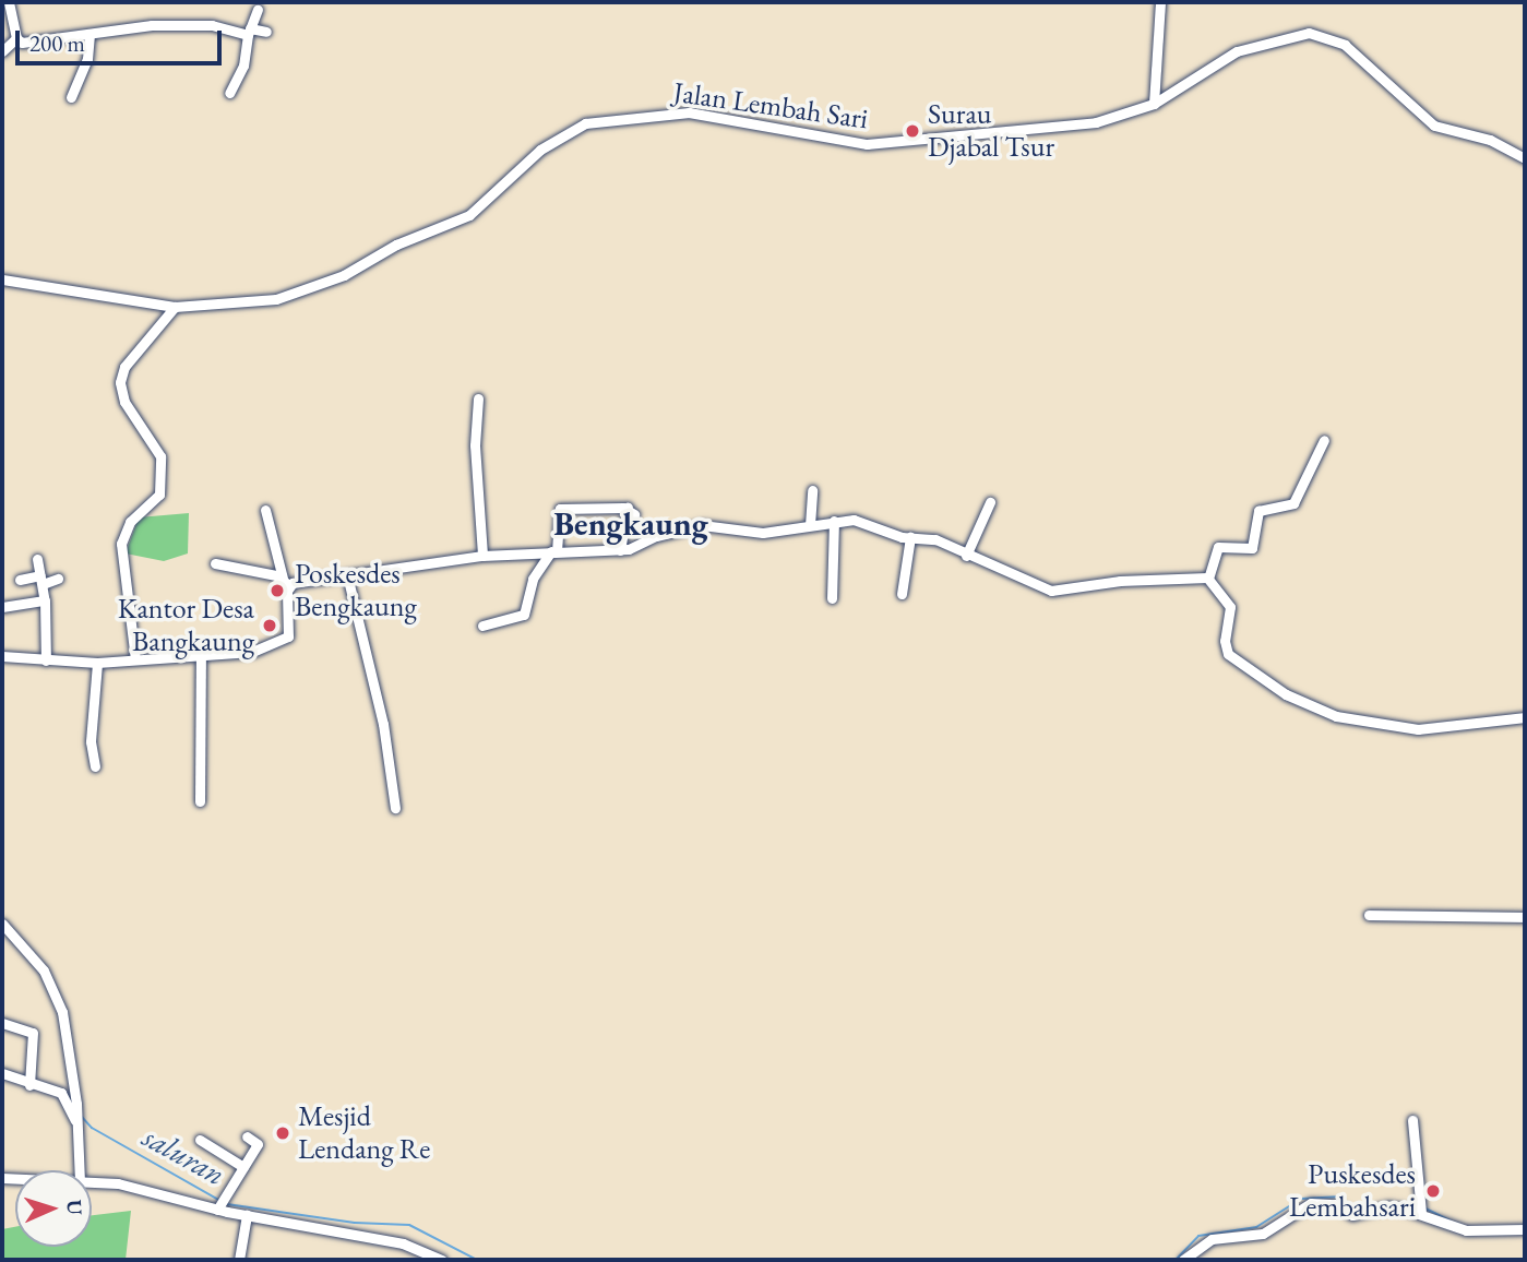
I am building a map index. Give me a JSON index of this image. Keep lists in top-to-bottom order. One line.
{"streets":{"street":["Jalan Lembah Sari"]},"districts":["Bengkaung"],"water":["saluran"],"places":["Surau Djabal Tsur","Poskesdes Bengkaung","Kantor Desa Bangkaung","Mesjid Lendang Re","Puskesdes Lembahsari"],"scale_bar":"200 m","north":"right"}
